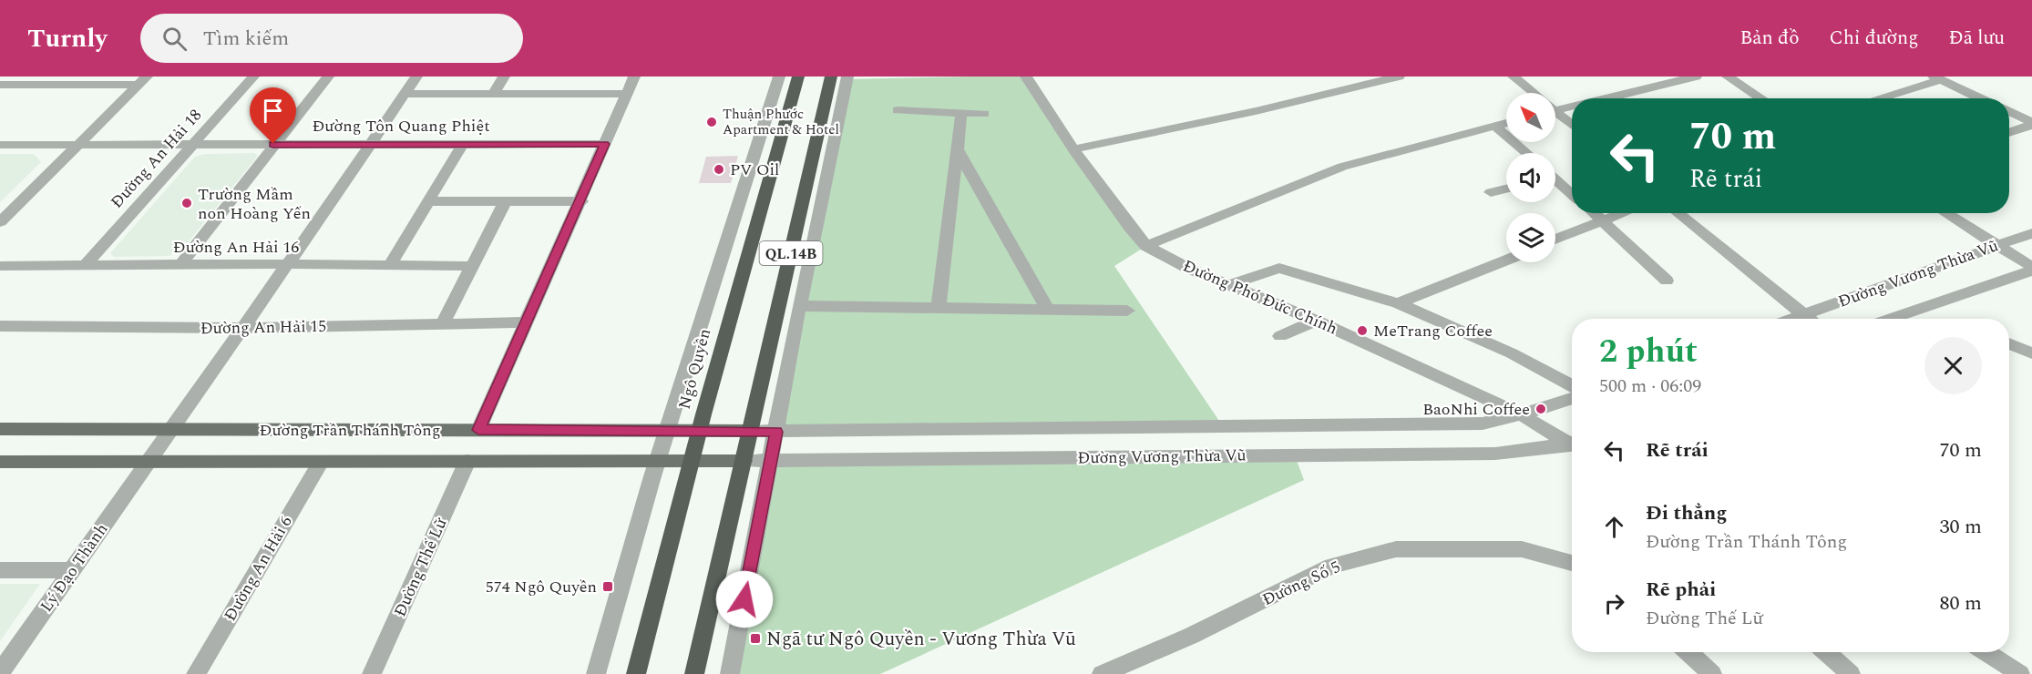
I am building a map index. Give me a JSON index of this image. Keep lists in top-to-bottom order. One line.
{"streets":{"highway":["QL.14B","Ngô Quyền"],"main road":["Đường Trần Thánh Tông"],"street":["Đường Tôn Quang Phiệt","Đường An Hải 18","Đường An Hải 16","Đường Vương Thừa Vũ","Đường Phó Đức Chính","Đường An Hải 15","Lý Đạo Thành","Đường Thế Lữ","Đường An Hải 6","Đường Số 5"]},"crossings":[["Đường Tôn Quang Phiệt","Đường An Hải 18"],["Đường Tôn Quang Phiệt","Lý Đạo Thành"],["Đường An Hải 18","Đường An Hải 16"],["Đường An Hải 16","Lý Đạo Thành"],["QL.14B","Đường Vương Thừa Vũ"],["QL.14B","Đường Trần Thánh Tông"],["Đường Vương Thừa Vũ","Đường Phó Đức Chính"],["Đường Vương Thừa Vũ","Đường Trần Thánh Tông"],["Đường An Hải 15","Lý Đạo Thành"],["Ngô Quyền","Đường Trần Thánh Tông"],["Đường Trần Thánh Tông","Lý Đạo Thành"],["Đường Trần Thánh Tông","Đường Thế Lữ"],["Đường Trần Thánh Tông","Đường An Hải 6"]],"places":{"other":["Thuận Phước Apartment & Hotel","PV Oil","Trường Mầm non Hoàng Yến","MeTrang Coffee","BaoNhi Coffee"],"transit":["574 Ngô Quyền","Ngã tư Ngô Quyền - Vương Thừa Vũ"]},"north":"top left","page":{"header":"Turnly","search":"Tìm kiếm","nav":["Bản đồ","Chỉ đường","Đã lưu"],"turn":["70 m","Rẽ trái"],"heading":["2 phút","500 m · 06:09"],"list":[{"name":"Rẽ trái","value":"70 m"},{"name":"Đi thẳng","note":"Đường Trần Thánh Tông","value":"30 m"},{"name":"Rẽ phải","note":"Đường Thế Lữ","value":"80 m"}]}}
